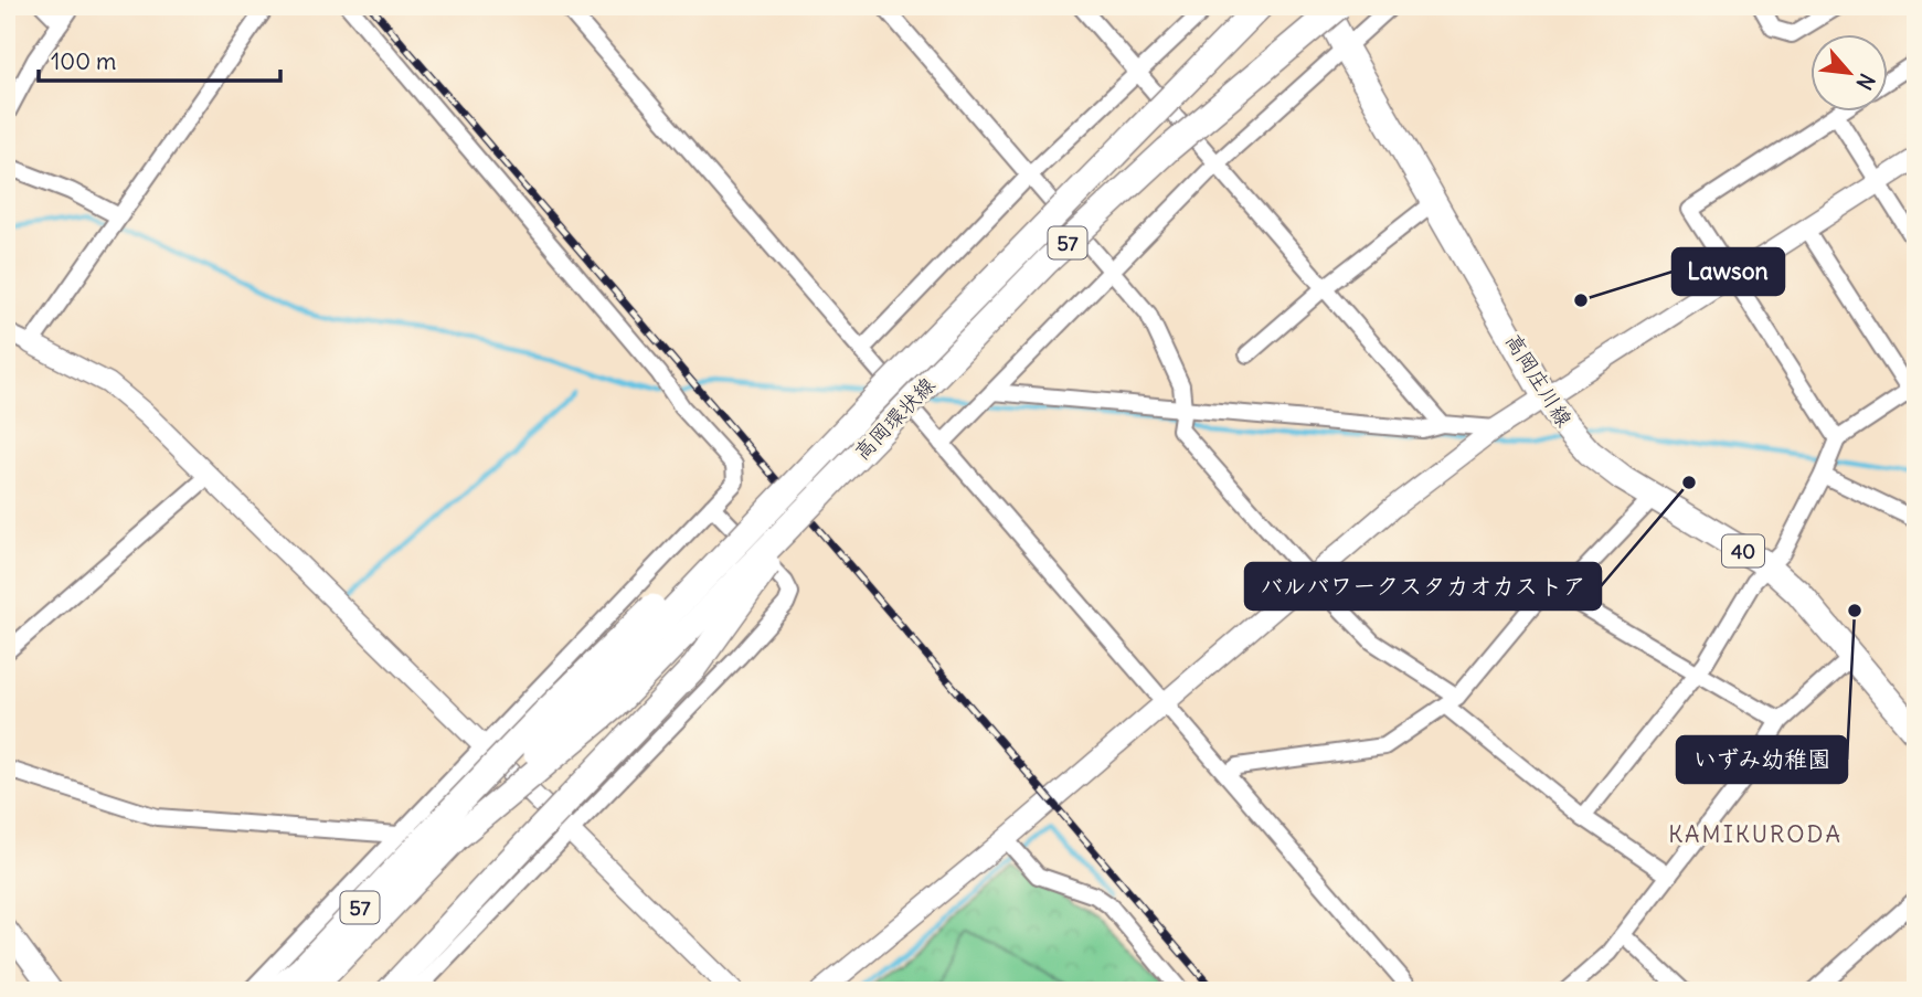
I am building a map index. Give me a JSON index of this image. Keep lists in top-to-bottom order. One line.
{"streets":{"main road":["57","高岡庄川線","高岡環状線","40"]},"crossings":[["57","高岡環状線"]],"districts":["KAMIKURODA"],"places":["Lawson","バルバワークスタカオカストア","いずみ幼稚園"],"scale_bar":"100 m","north":"bottom right"}
